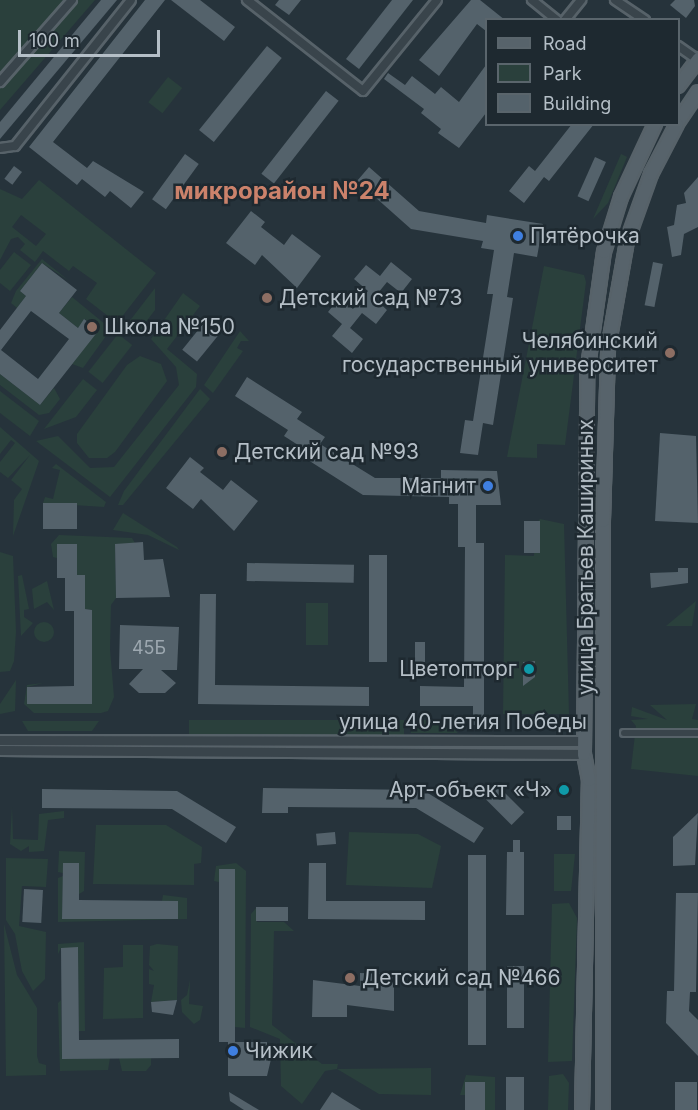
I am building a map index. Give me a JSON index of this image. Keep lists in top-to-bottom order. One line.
{"streets":{"main road":["улица Братьев Кашириных","улица 40-летия Победы"]},"crossings":[["улица Братьев Кашириных","улица 40-летия Победы"]],"districts":["микрорайон №24"],"places":["Пятёрочка","Детский сад №73","Школа №150","Челябинский государственный университет","Детский сад №93","Магнит","Цветопторг","Арт-объект «Ч»","Детский сад №466","Чижик"],"house_numbers":["45Б"],"legend":["Road","Park","Building"],"scale_bar":"100 m"}
